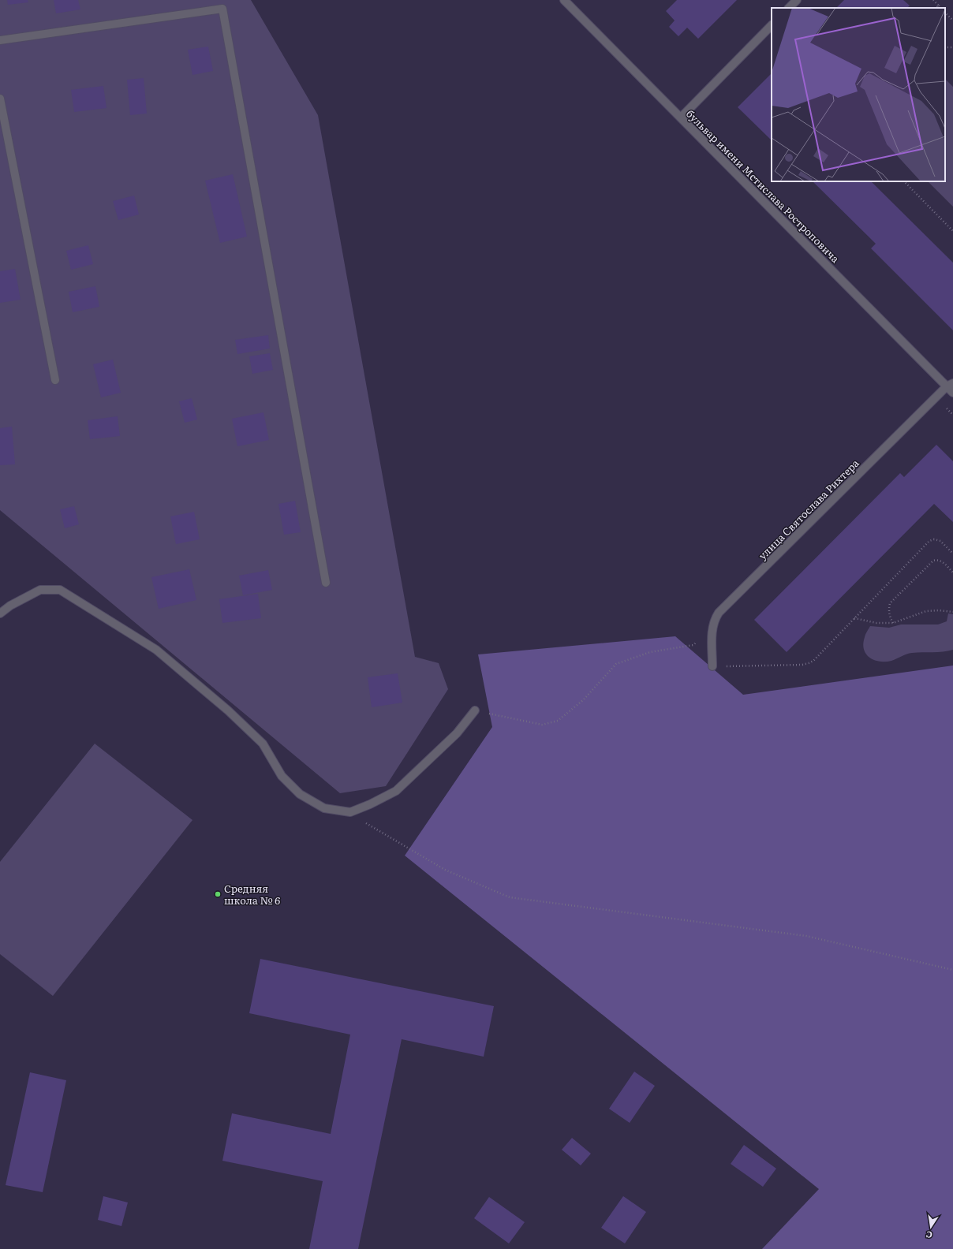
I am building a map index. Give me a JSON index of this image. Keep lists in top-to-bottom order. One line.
{"streets":{"street":["бульвар имени Мстислава Ростроповича","улица Святослава Рихтера"]},"crossings":[["бульвар имени Мстислава Ростроповича","улица Святослава Рихтера"]],"places":["Средняя школа № 6"],"north":"bottom"}
